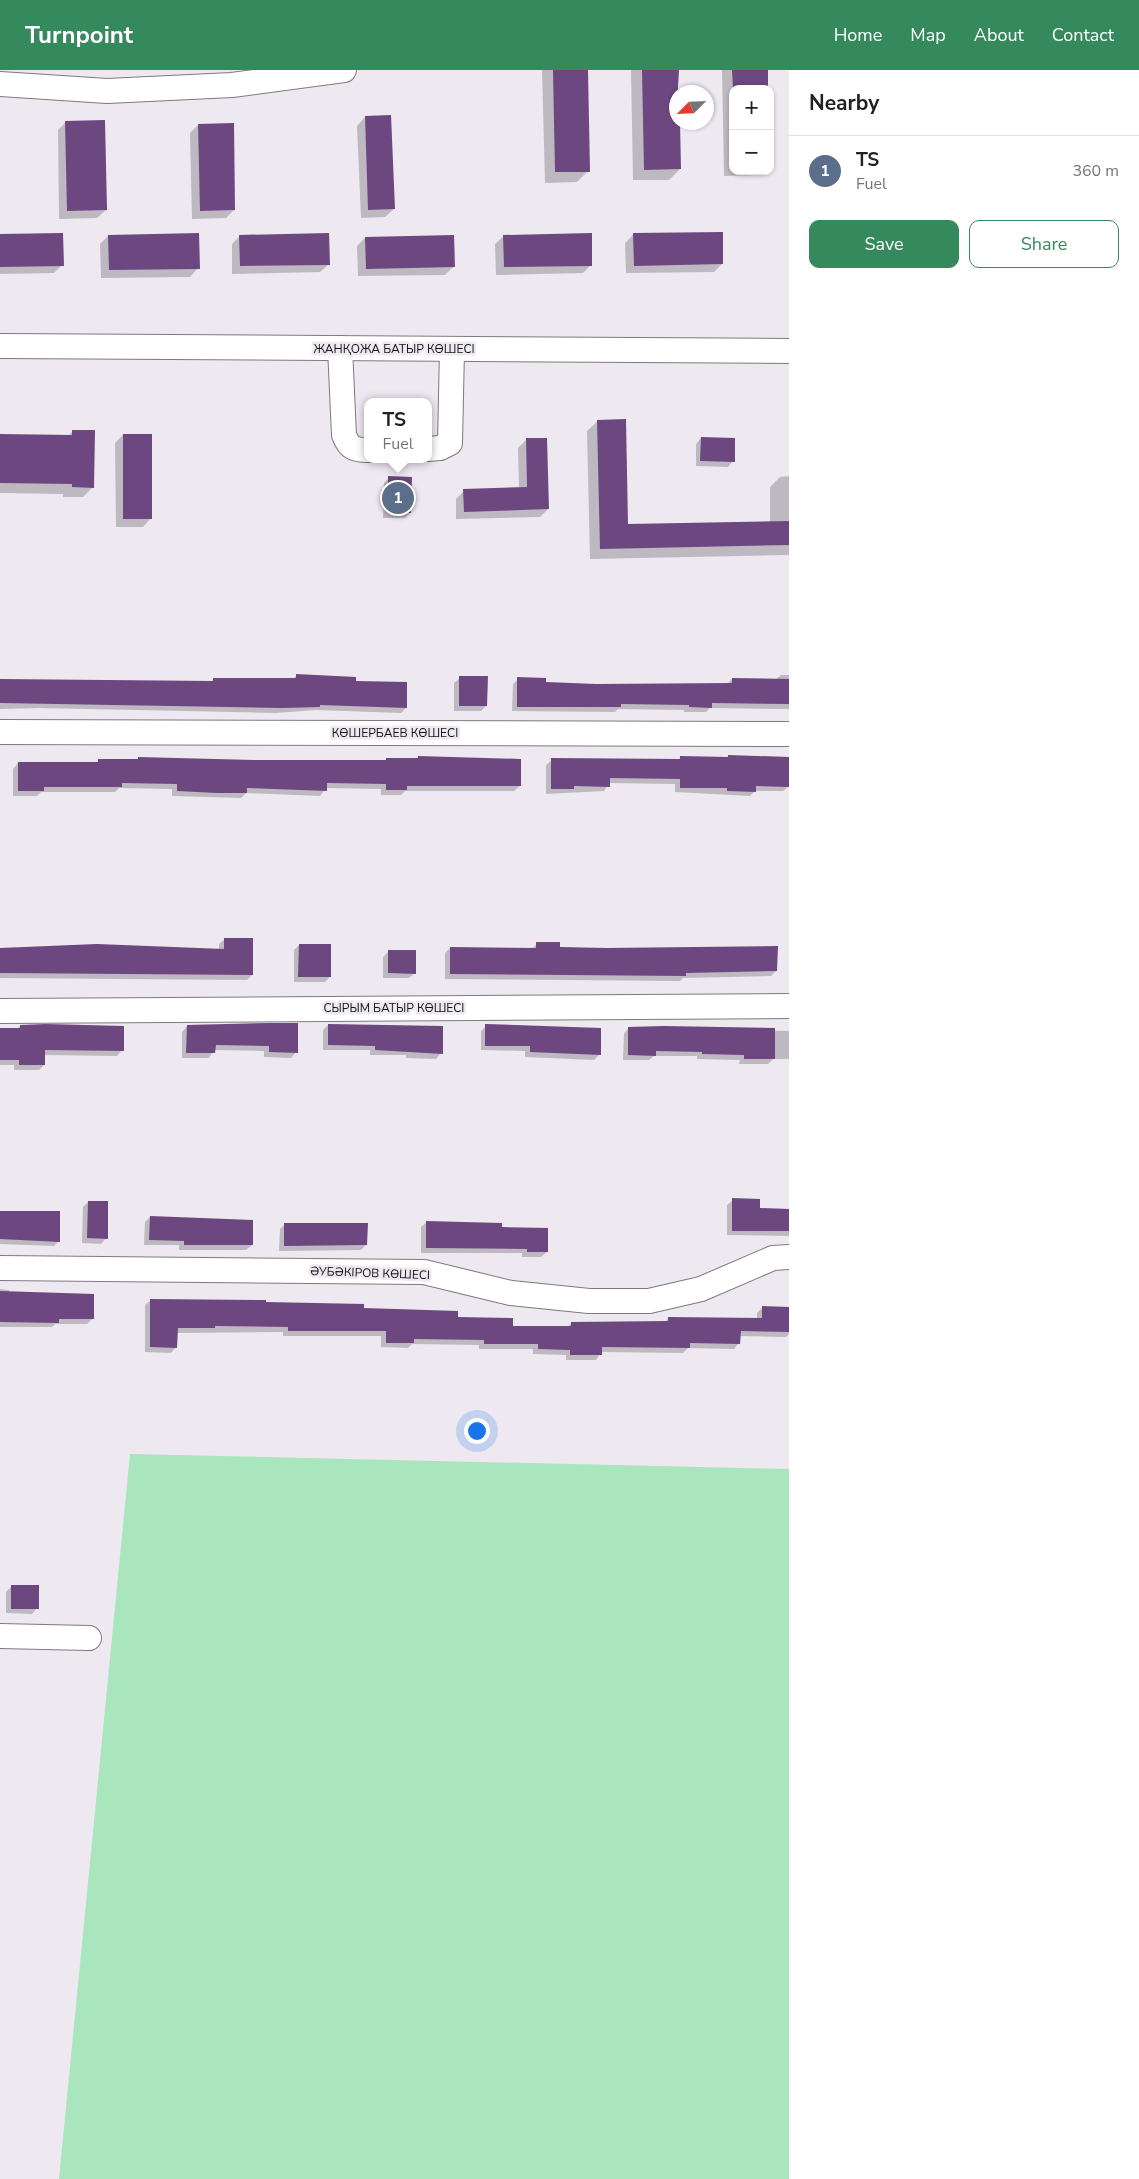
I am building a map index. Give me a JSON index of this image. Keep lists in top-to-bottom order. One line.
{"streets":{"street":["ЖАНҚОЖА БАТЫР КӨШЕСІ","КӨШЕРБАЕВ КӨШЕСІ","СЫРЫМ БАТЫР КӨШЕСІ","ӘУБӘКІРОВ КӨШЕСІ"]},"north":"bottom left","page":{"header":"Turnpoint","nav":["Home","Map","About","Contact"],"heading":"Nearby","map_buttons":["+","−"],"list":[{"mark":"1","name":"TS","note":"Fuel","value":"360 m"}],"buttons":["Save","Share"],"popup":["TS","Fuel"],"pins":"1"}}
